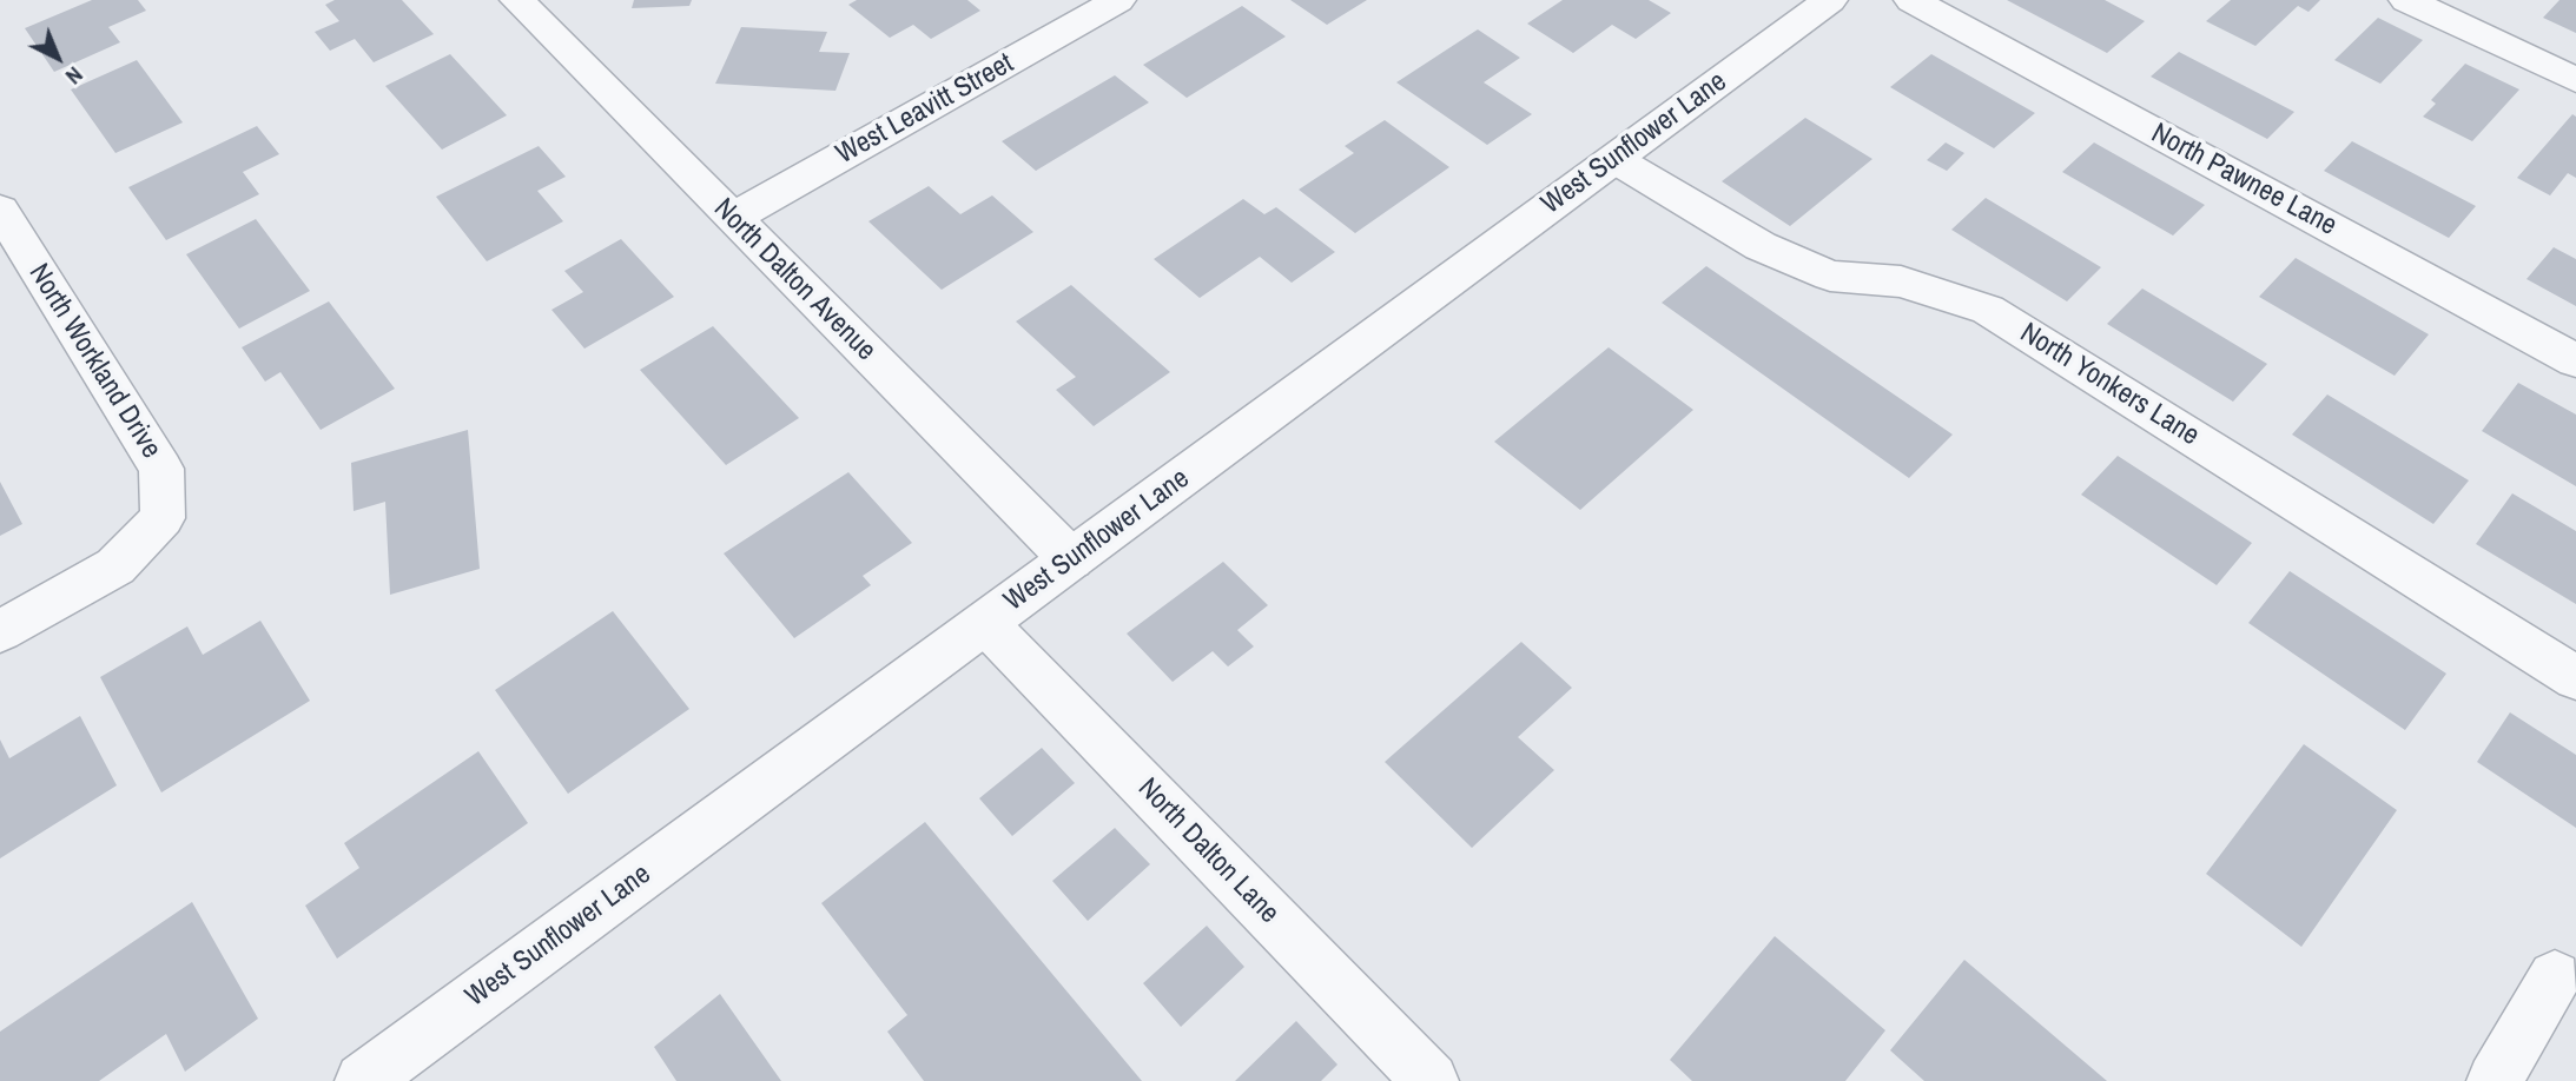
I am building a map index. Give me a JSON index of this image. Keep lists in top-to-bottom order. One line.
{"streets":{"street":["West Leavitt Street","West Sunflower Lane","North Pawnee Lane","North Dalton Avenue","North Workland Drive","North Yonkers Lane","North Dalton Lane"]},"crossings":[["West Leavitt Street","North Dalton Avenue"],["West Sunflower Lane","North Dalton Avenue"],["West Sunflower Lane","North Yonkers Lane"],["West Sunflower Lane","North Dalton Lane"]],"north":"bottom right"}
